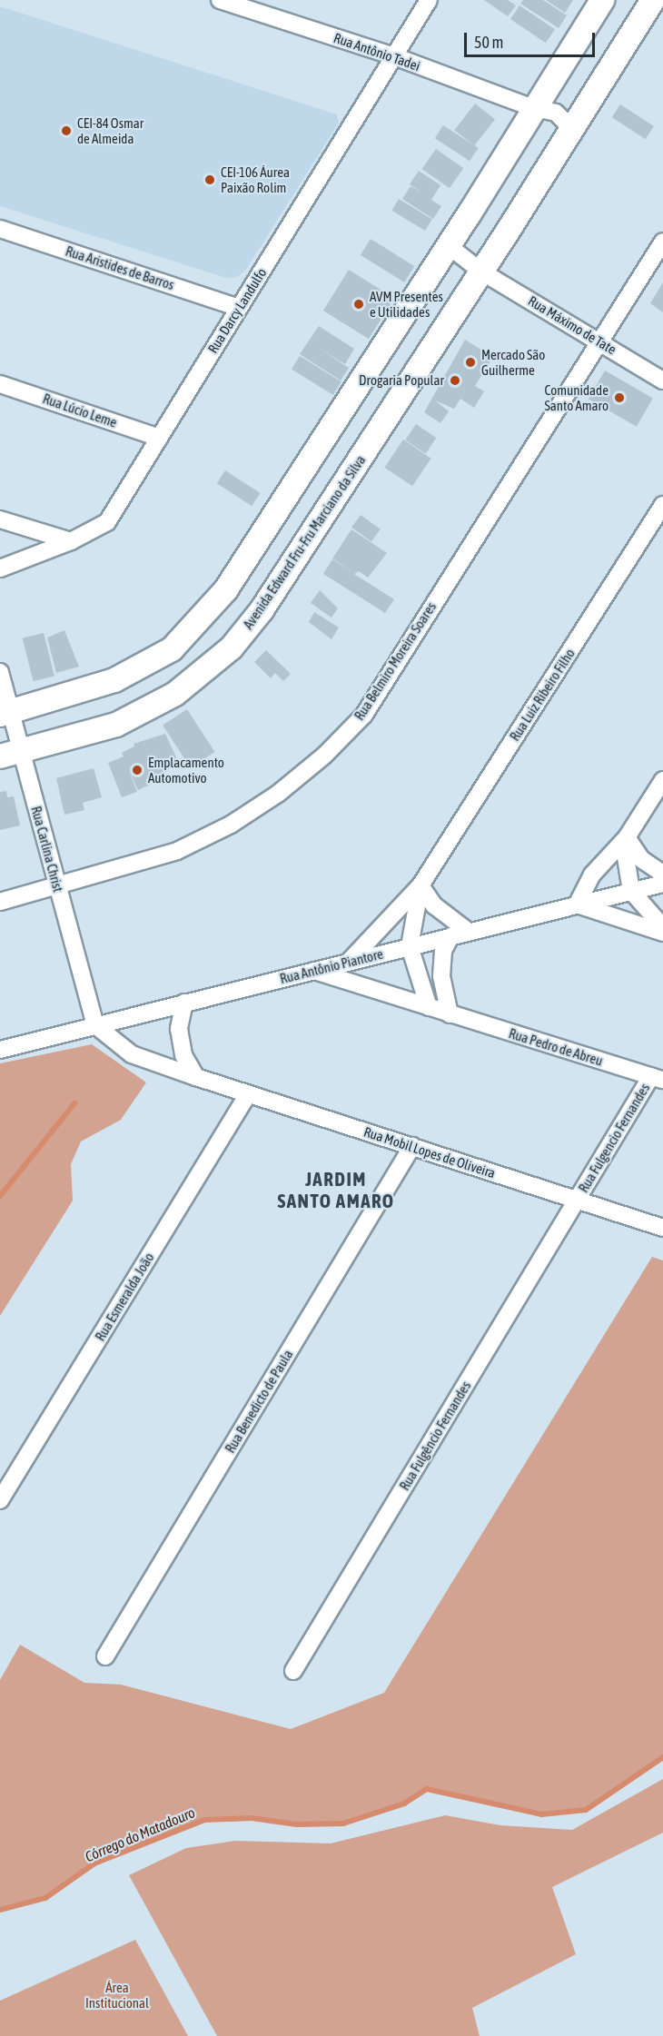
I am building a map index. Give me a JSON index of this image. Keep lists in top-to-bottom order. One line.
{"streets":{"main road":["Avenida Edward Fru-Fru Marciano da Silva"],"street":["Rua Antônio Tadei","Rua Aristides de Barros","Rua Darcy Landulfo","Rua Máximo de Tate","Rua Lúcio Leme","Rua Belmiro Moreira Soares","Rua Luiz Ribeiro Filho","Rua Carlina Christ","Rua Antônio Piantore","Rua Pedro de Abreu","Rua Fulgencio Fernandes","Rua Mobil Lopes de Oliveira","Rua Esmeralda João","Rua Benedicto de Paula","Rua Fulgêncio Fernandes"]},"crossings":[["Rua Antônio Tadei","Rua Darcy Landulfo"],["Rua Aristides de Barros","Rua Darcy Landulfo"],["Rua Darcy Landulfo","Rua Lúcio Leme"],["Rua Máximo de Tate","Avenida Edward Fru-Fru Marciano da Silva"],["Rua Máximo de Tate","Rua Belmiro Moreira Soares"],["Avenida Edward Fru-Fru Marciano da Silva","Rua Carlina Christ"],["Rua Belmiro Moreira Soares","Rua Carlina Christ"],["Rua Luiz Ribeiro Filho","Rua Antônio Piantore"],["Rua Carlina Christ","Rua Antônio Piantore"],["Rua Carlina Christ","Rua Mobil Lopes de Oliveira"],["Rua Antônio Piantore","Rua Pedro de Abreu"],["Rua Antônio Piantore","Rua Mobil Lopes de Oliveira"],["Rua Pedro de Abreu","Rua Fulgencio Fernandes"],["Rua Fulgencio Fernandes","Rua Mobil Lopes de Oliveira"],["Rua Fulgencio Fernandes","Rua Fulgêncio Fernandes"],["Rua Mobil Lopes de Oliveira","Rua Esmeralda João"],["Rua Mobil Lopes de Oliveira","Rua Benedicto de Paula"],["Rua Mobil Lopes de Oliveira","Rua Fulgêncio Fernandes"]],"districts":["JARDIM SANTO AMARO"],"water":["Córrego do Matadouro"],"parks":["Área Institucional"],"places":["CEI-84 Osmar de Almeida","CEI-106 Áurea Paixão Rolim","AVM Presentes e Utilidades","Mercado São Guilherme","Drogaria Popular","Comunidade Santo Amaro","Emplacamento Automotivo"],"scale_bar":"50 m"}
